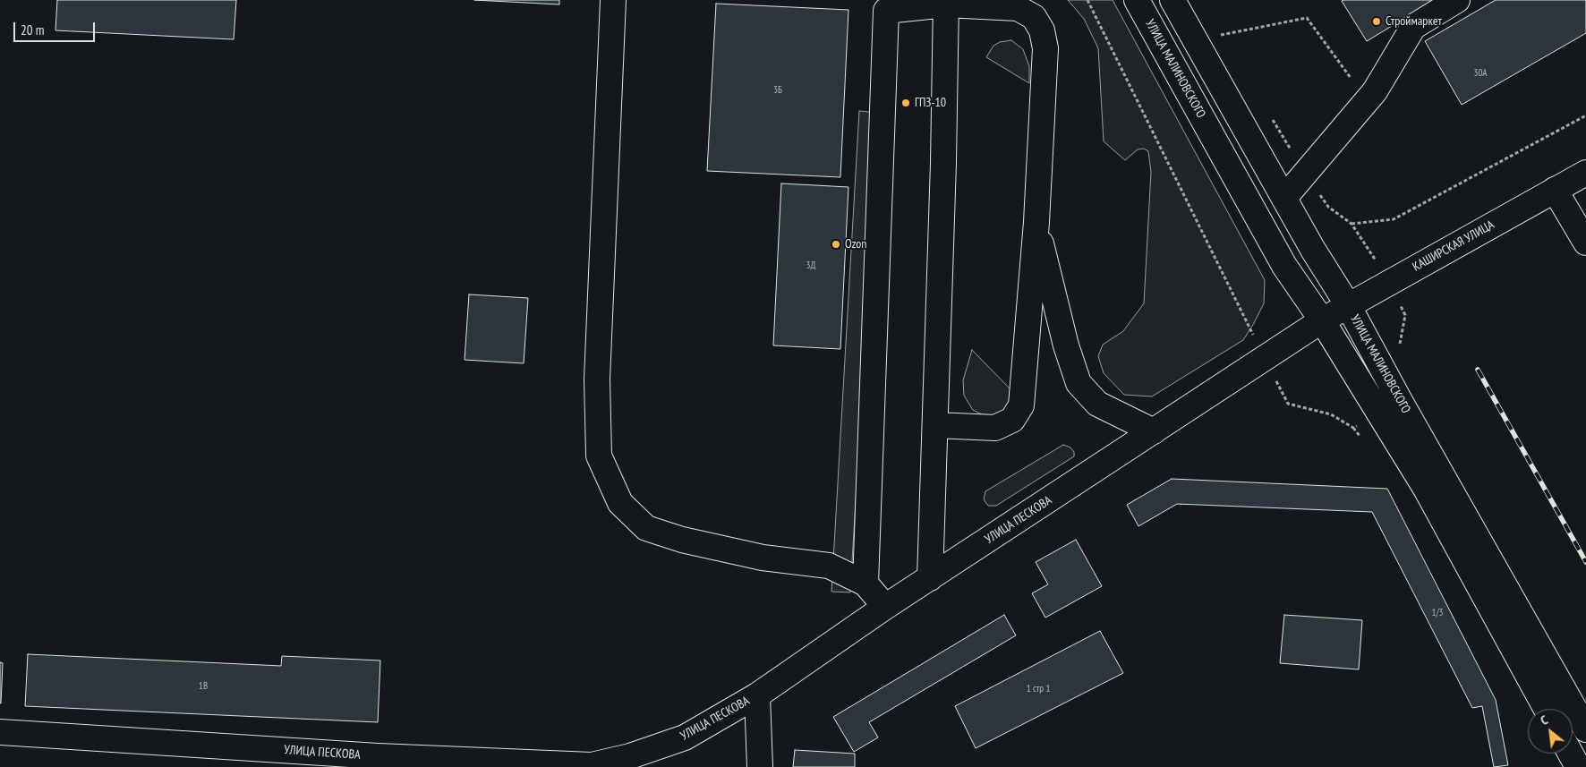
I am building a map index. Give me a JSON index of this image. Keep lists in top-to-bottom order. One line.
{"streets":{"main road":["УЛИЦА МАЛИНОВСКОГО","КАШИРСКАЯ УЛИЦА","УЛИЦА ПЕСКОВА"]},"crossings":[["УЛИЦА МАЛИНОВСКОГО","КАШИРСКАЯ УЛИЦА"],["УЛИЦА МАЛИНОВСКОГО","УЛИЦА ПЕСКОВА"],["КАШИРСКАЯ УЛИЦА","УЛИЦА ПЕСКОВА"]],"places":["Строймаркет","ГПЗ-10","Ozon"],"house_numbers":["30А","3Б","3Д","1/3","1В","1 стр 1"],"scale_bar":"20 m","north":"top left"}
